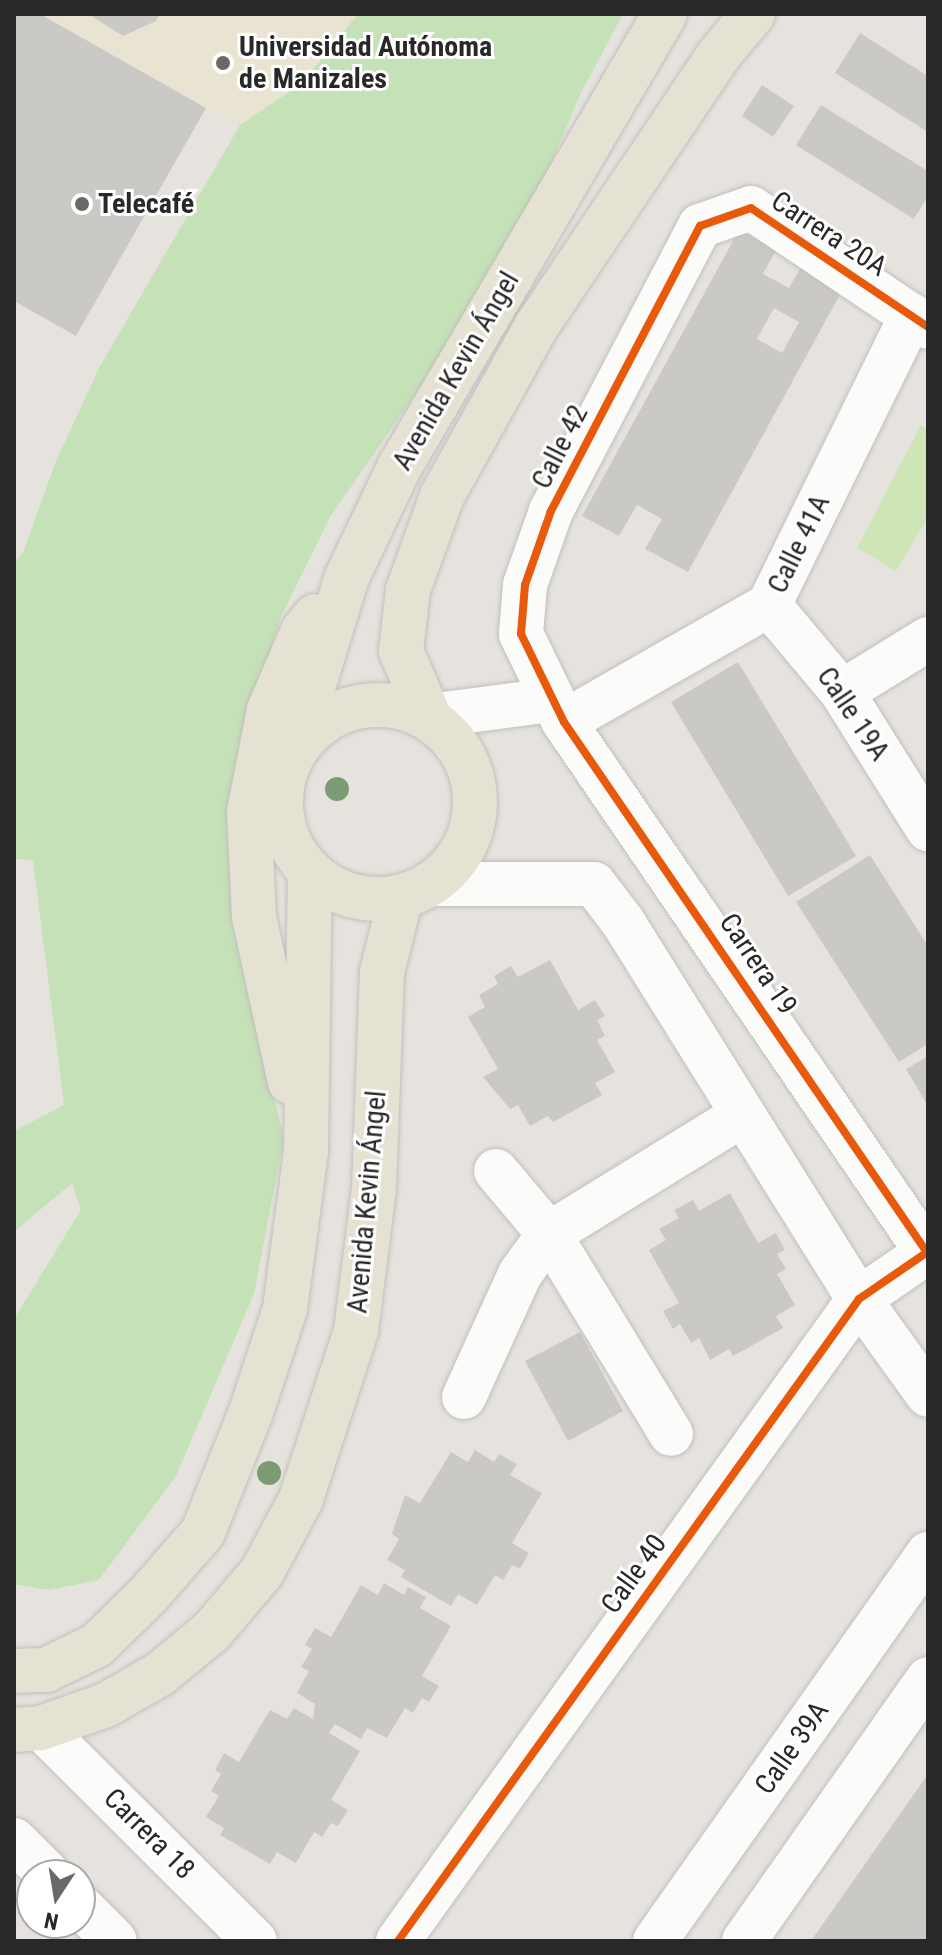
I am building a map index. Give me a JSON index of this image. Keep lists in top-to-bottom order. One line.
{"streets":{"main road":["Avenida Kevin Ángel"],"street":["Carrera 20A","Calle 42","Calle 41A","Calle 19A","Carrera 19","Calle 40","Calle 39A","Carrera 18"]},"crossings":[["Carrera 20A","Calle 42"],["Carrera 20A","Calle 41A"],["Avenida Kevin Ángel","Carrera 18"],["Calle 42","Calle 41A"],["Calle 42","Carrera 19"],["Calle 41A","Calle 19A"],["Calle 41A","Carrera 19"],["Carrera 19","Calle 40"]],"places":["Universidad Autónoma de Manizales","Telecafé"],"north":"bottom"}
